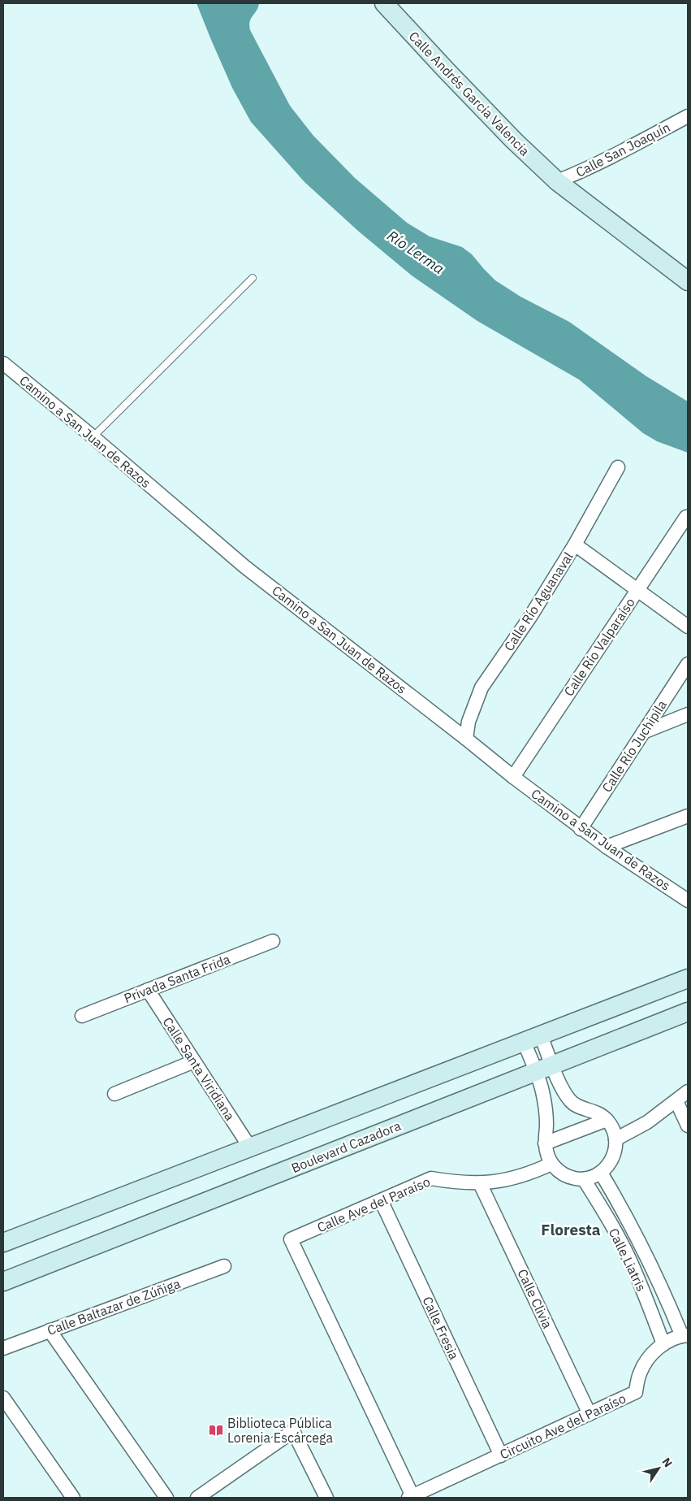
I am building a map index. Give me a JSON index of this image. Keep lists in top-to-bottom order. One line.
{"streets":{"street":["Calle Andrés García Valencia","Calle San Joaquín","Camino a San Juan de Razos","Calle Río Aguanaval","Calle Río Valparaíso","Calle Río Juchipila","Privada Santa Frida","Calle Santa Viridiana","Boulevard Cazadora","Calle Ave del Paraíso","Calle Liatris","Calle Clivia","Calle Baltazar de Zúñiga","Calle Fresia","Circuito Ave del Paraíso"]},"crossings":[["Calle Andrés García Valencia","Calle San Joaquín"],["Camino a San Juan de Razos","Calle Río Aguanaval"],["Camino a San Juan de Razos","Calle Río Valparaíso"],["Camino a San Juan de Razos","Calle Río Juchipila"],["Privada Santa Frida","Calle Santa Viridiana"],["Calle Ave del Paraíso","Calle Liatris"],["Calle Ave del Paraíso","Calle Clivia"],["Calle Ave del Paraíso","Calle Fresia"],["Calle Ave del Paraíso","Circuito Ave del Paraíso"],["Calle Liatris","Circuito Ave del Paraíso"],["Calle Clivia","Circuito Ave del Paraíso"],["Calle Fresia","Circuito Ave del Paraíso"]],"districts":["Floresta"],"water":["Río Lerma"],"places":{"library":["Biblioteca Pública Lorenia Escárcega"]},"north":"top right"}
